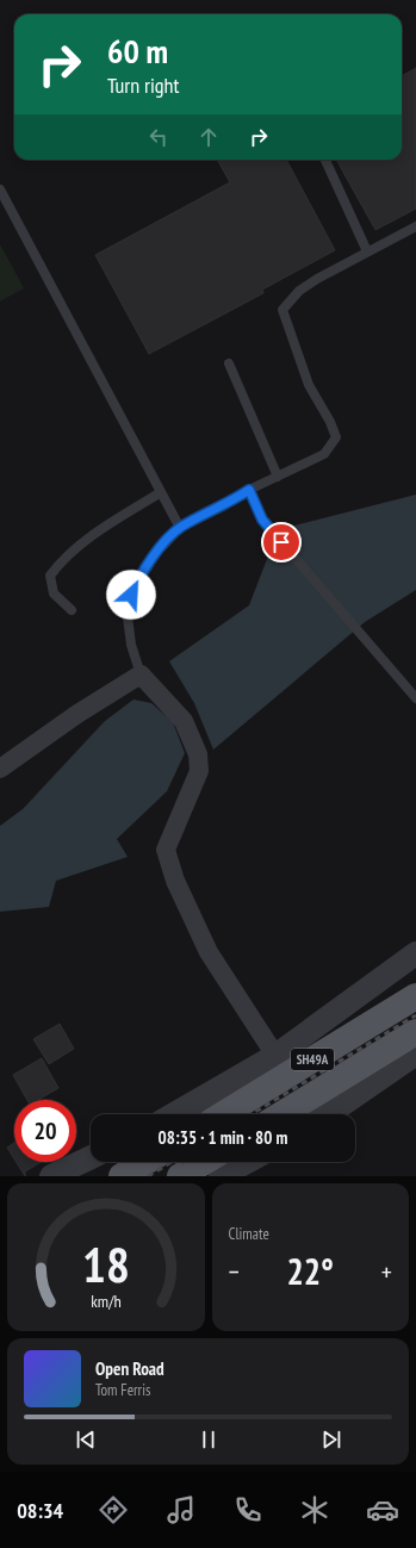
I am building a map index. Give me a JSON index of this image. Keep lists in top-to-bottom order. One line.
{"streets":{"main road":["SH49A"]},"page":{"turn":["60 m","Turn right"],"limit":"20","trip":"08:35 · 1 min · 80 m","tile":"Climate","heat":["−","22°","+"],"song":["Open Road","Tom Ferris"],"tabs":"08:34","gauge":["18","km/h"]}}
